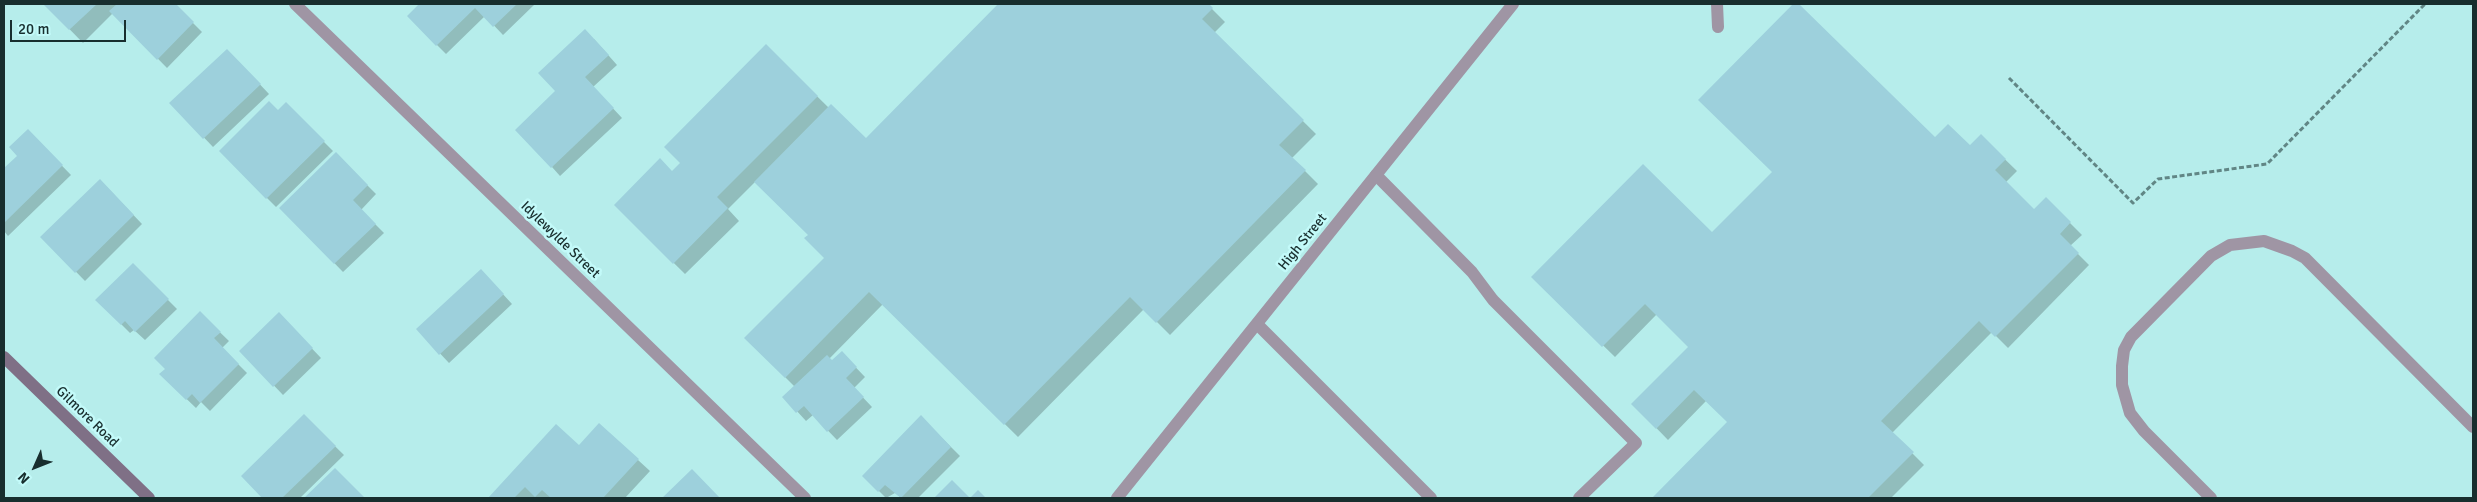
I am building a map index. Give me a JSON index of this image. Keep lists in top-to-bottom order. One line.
{"streets":{"main road":["Gilmore Road"],"street":["Idylewylde Street","High Street"]},"scale_bar":"20 m","north":"bottom left"}
